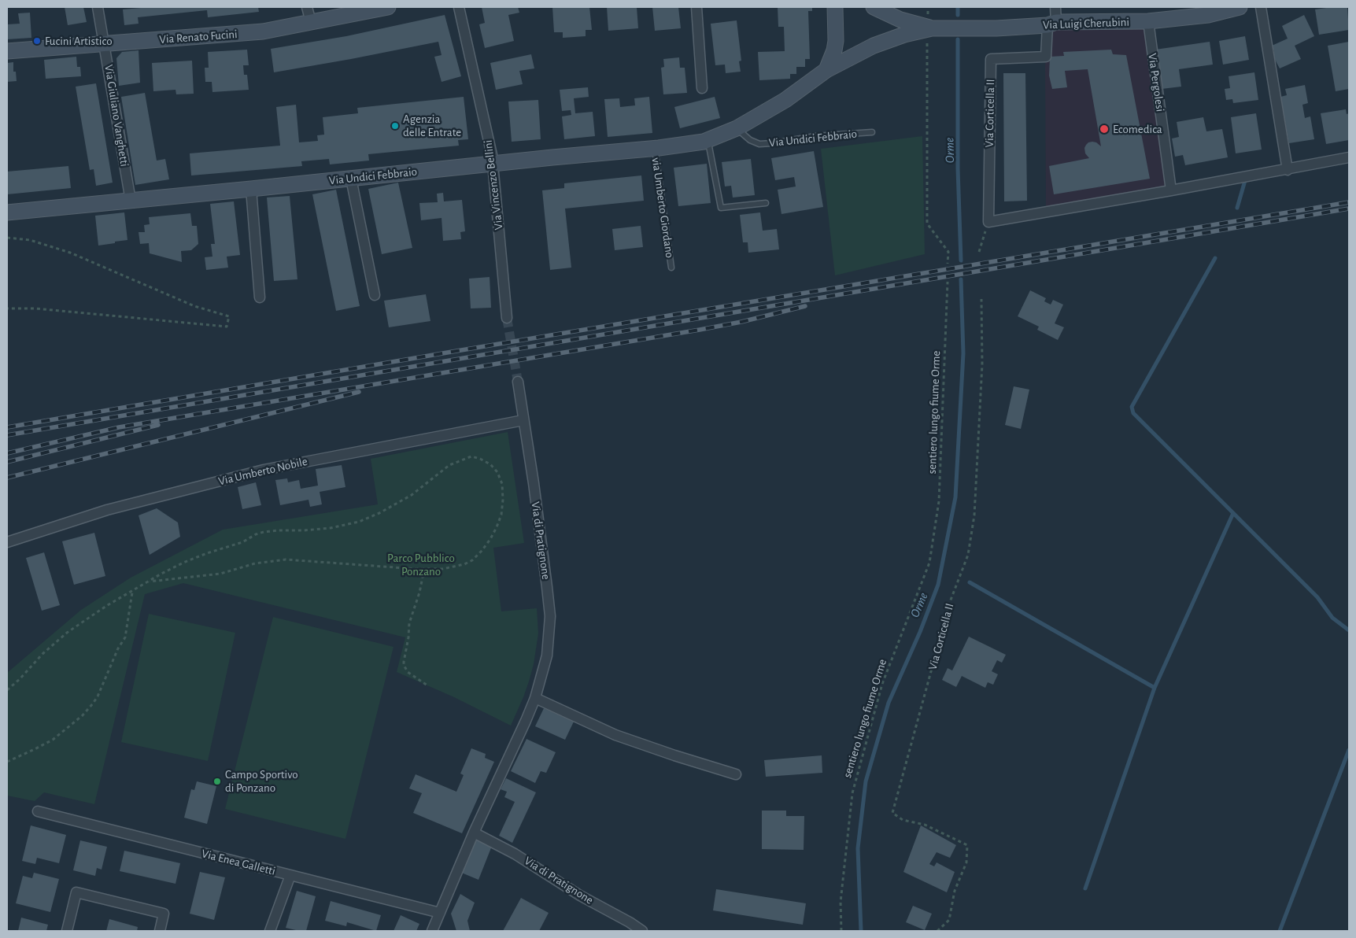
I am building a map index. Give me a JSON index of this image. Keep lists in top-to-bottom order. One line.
{"streets":{"main road":["Via Luigi Cherubini","Via Renato Fucini","Via Undici Febbraio"],"street":["Via Pergolesi","Via Corticella II","Via Giuliano Vanghetti","Via Vincenzo Bellini","Via Umberto Nobile","Via di Pratignone","Via Enea Galletti"],"lane":["via Umberto Giordano"],"path":["sentiero lungo fiume Orme"]},"crossings":[["Via Luigi Cherubini","Via Pergolesi"],["Via Luigi Cherubini","Via Corticella II"],["Via Luigi Cherubini","Via Undici Febbraio"],["Via Renato Fucini","Via Giuliano Vanghetti"],["Via Giuliano Vanghetti","Via Undici Febbraio"],["Via Undici Febbraio","Via Vincenzo Bellini"],["Via Undici Febbraio","via Umberto Giordano"],["Via Umberto Nobile","Via di Pratignone"],["Via di Pratignone","Via Enea Galletti"]],"water":["Orme"],"parks":["Parco Pubblico Ponzano"],"places":["Fucini Artistico","Agenzia delle Entrate","Ecomedica","Campo Sportivo di Ponzano"]}
